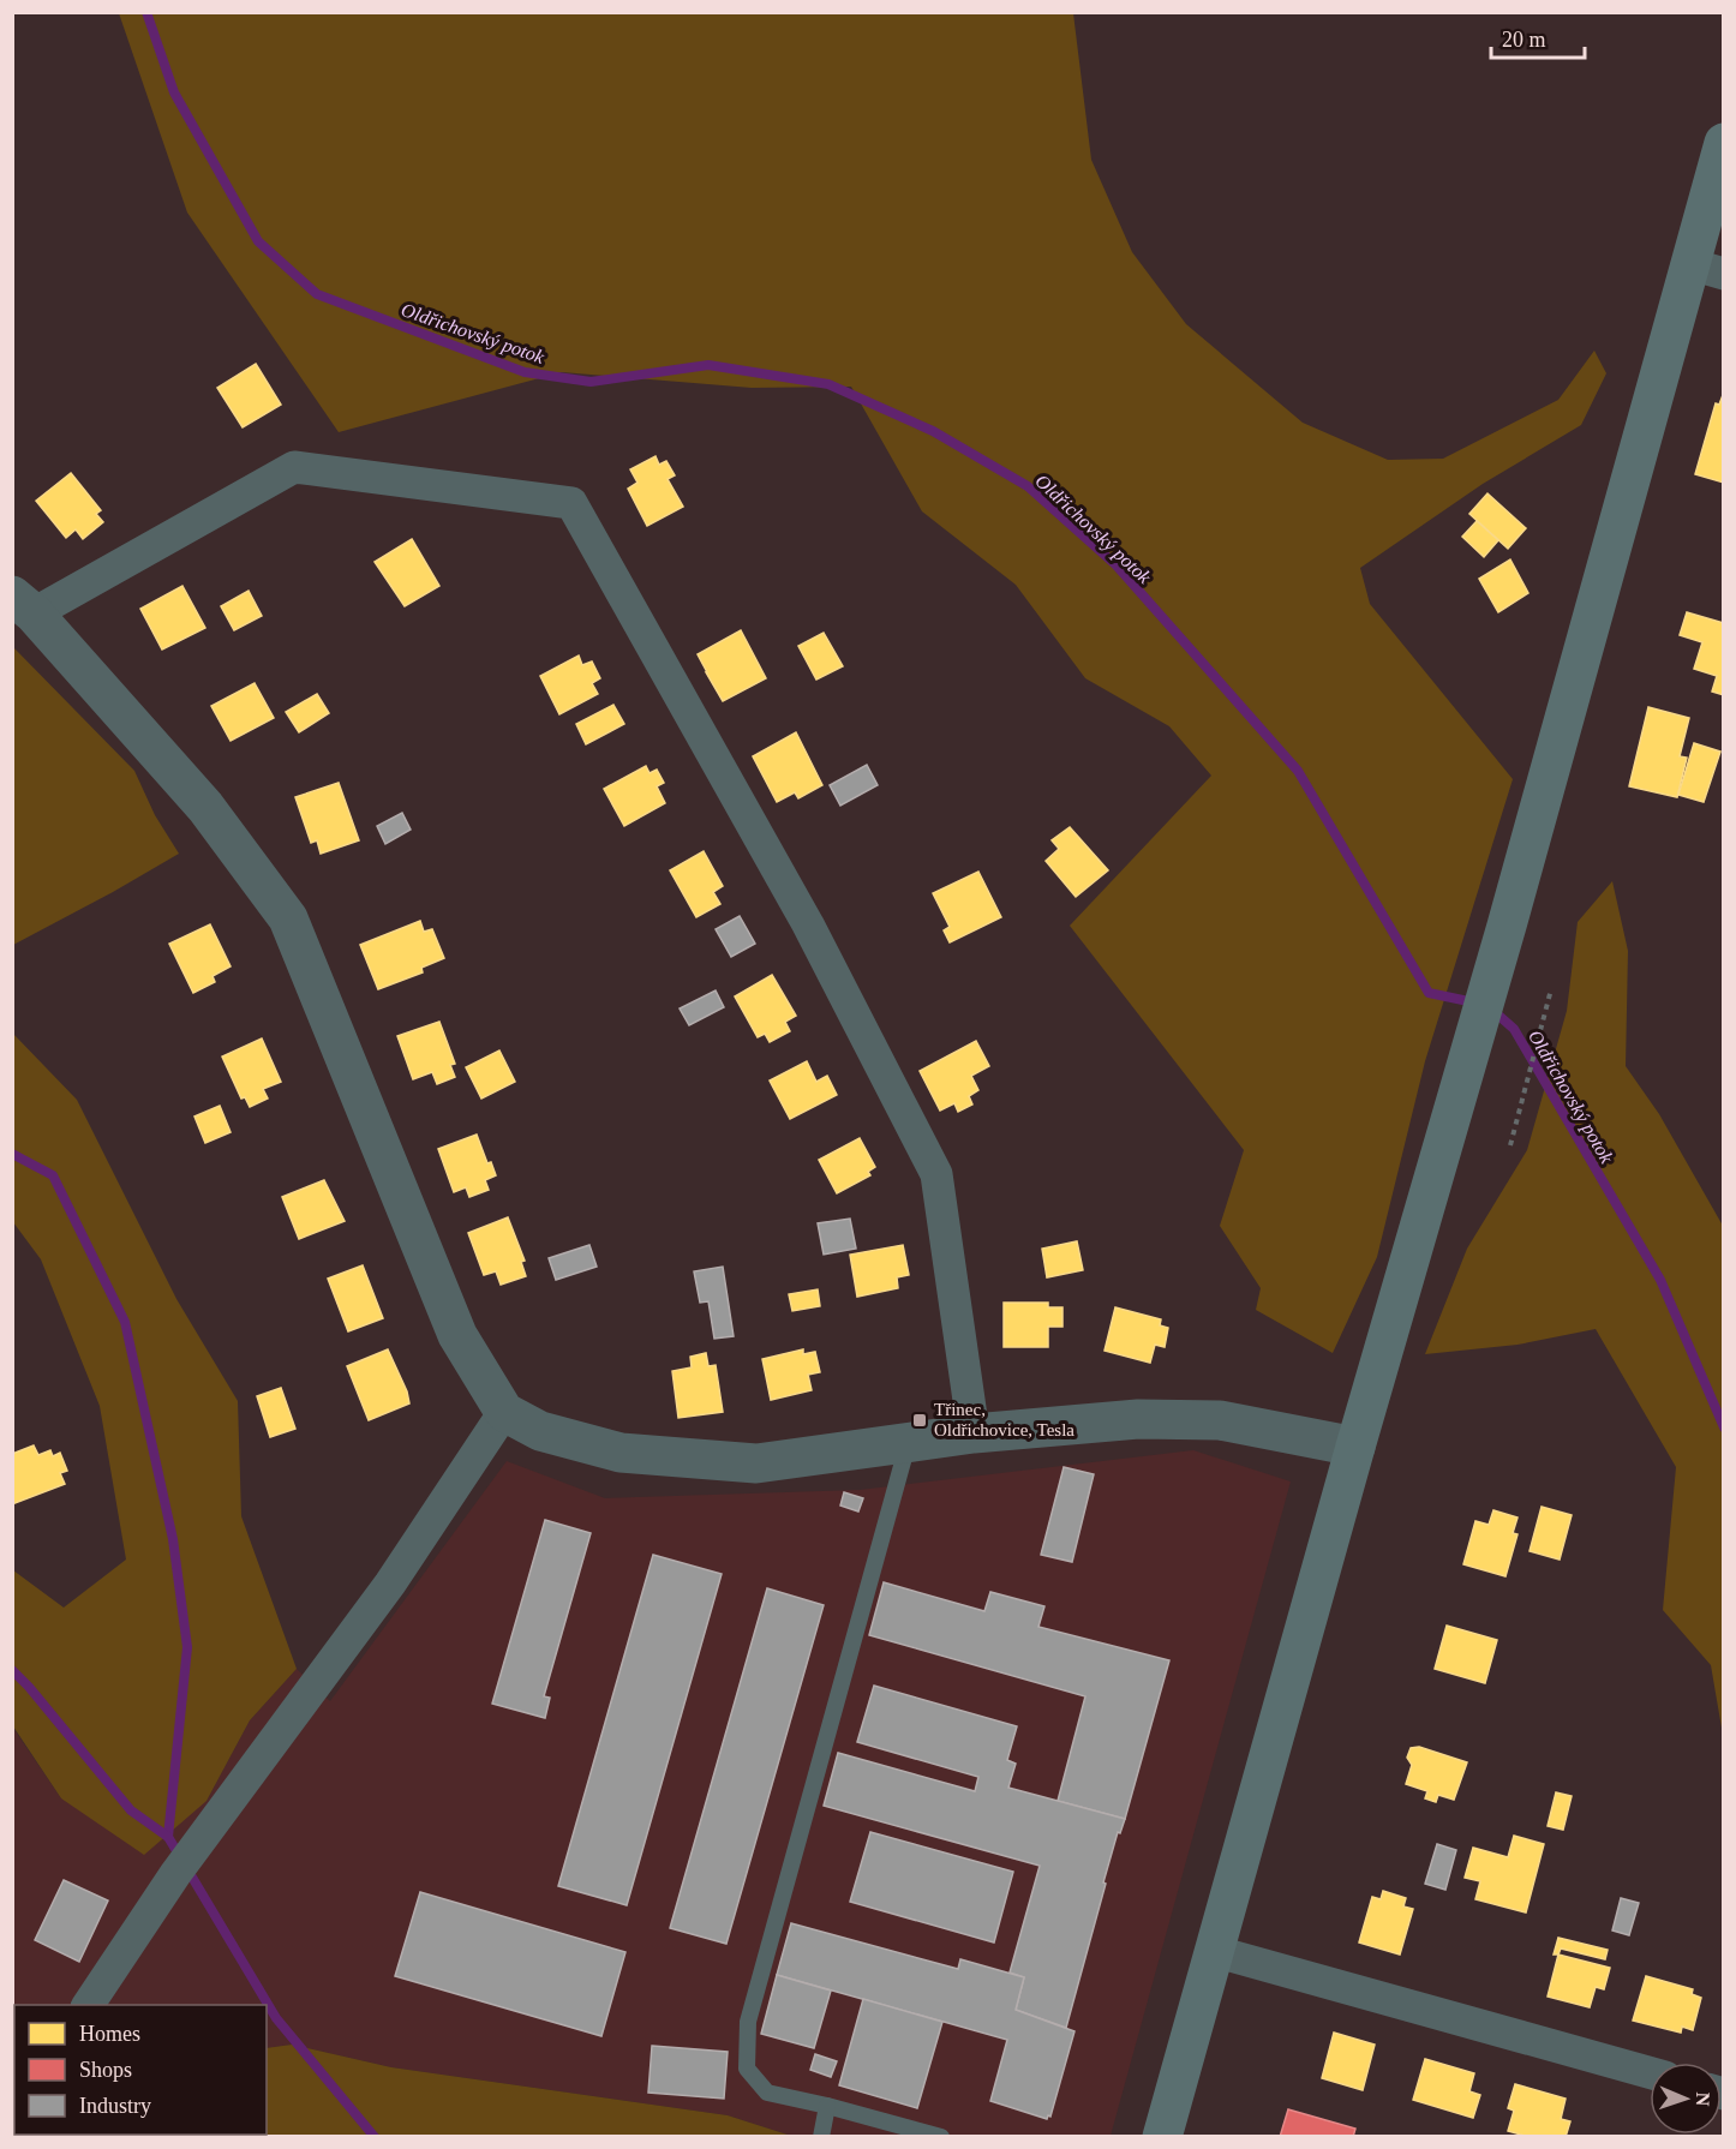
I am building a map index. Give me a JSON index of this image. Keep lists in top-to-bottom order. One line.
{"water":["Oldřichovský potok"],"places":{"transit":["Třinec, Oldřichovice, Tesla"]},"legend":["Homes","Shops","Industry"],"scale_bar":"20 m","north":"right"}
